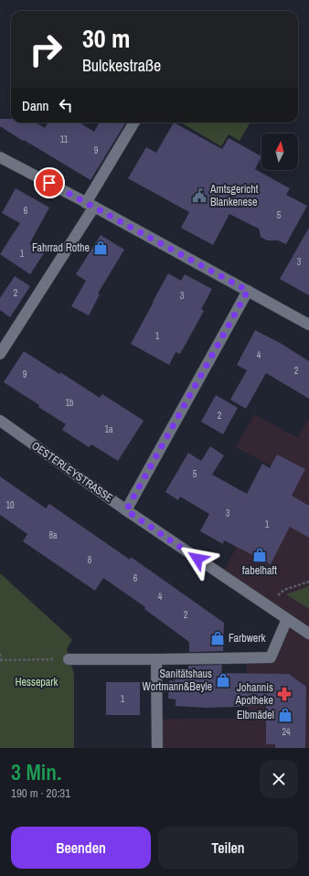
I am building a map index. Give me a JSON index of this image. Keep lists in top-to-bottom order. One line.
{"streets":{"street":["OESTERLEYSTRASSE"]},"parks":["Hessepark"],"places":{"public building":["Amtsgericht Blankenese"],"shop":["Fahrrad Rothe","fabelhaft","Farbwerk","Sanitätshaus Wortmann&Beyle","Elbmädel"],"pharmacy":["Johannis Apotheke"]},"house_numbers":["11","9","6","5","1","3","2","3","1","4","2","9","1b","2","1a","5","10","3","1","8a","8","6","4","2","1","24"],"north":"top","page":{"turn":["30 m","Bulckestraße"],"then":"Dann","heading":["3 Min.","190 m · 20:31"],"buttons":["Beenden","Teilen"]}}
